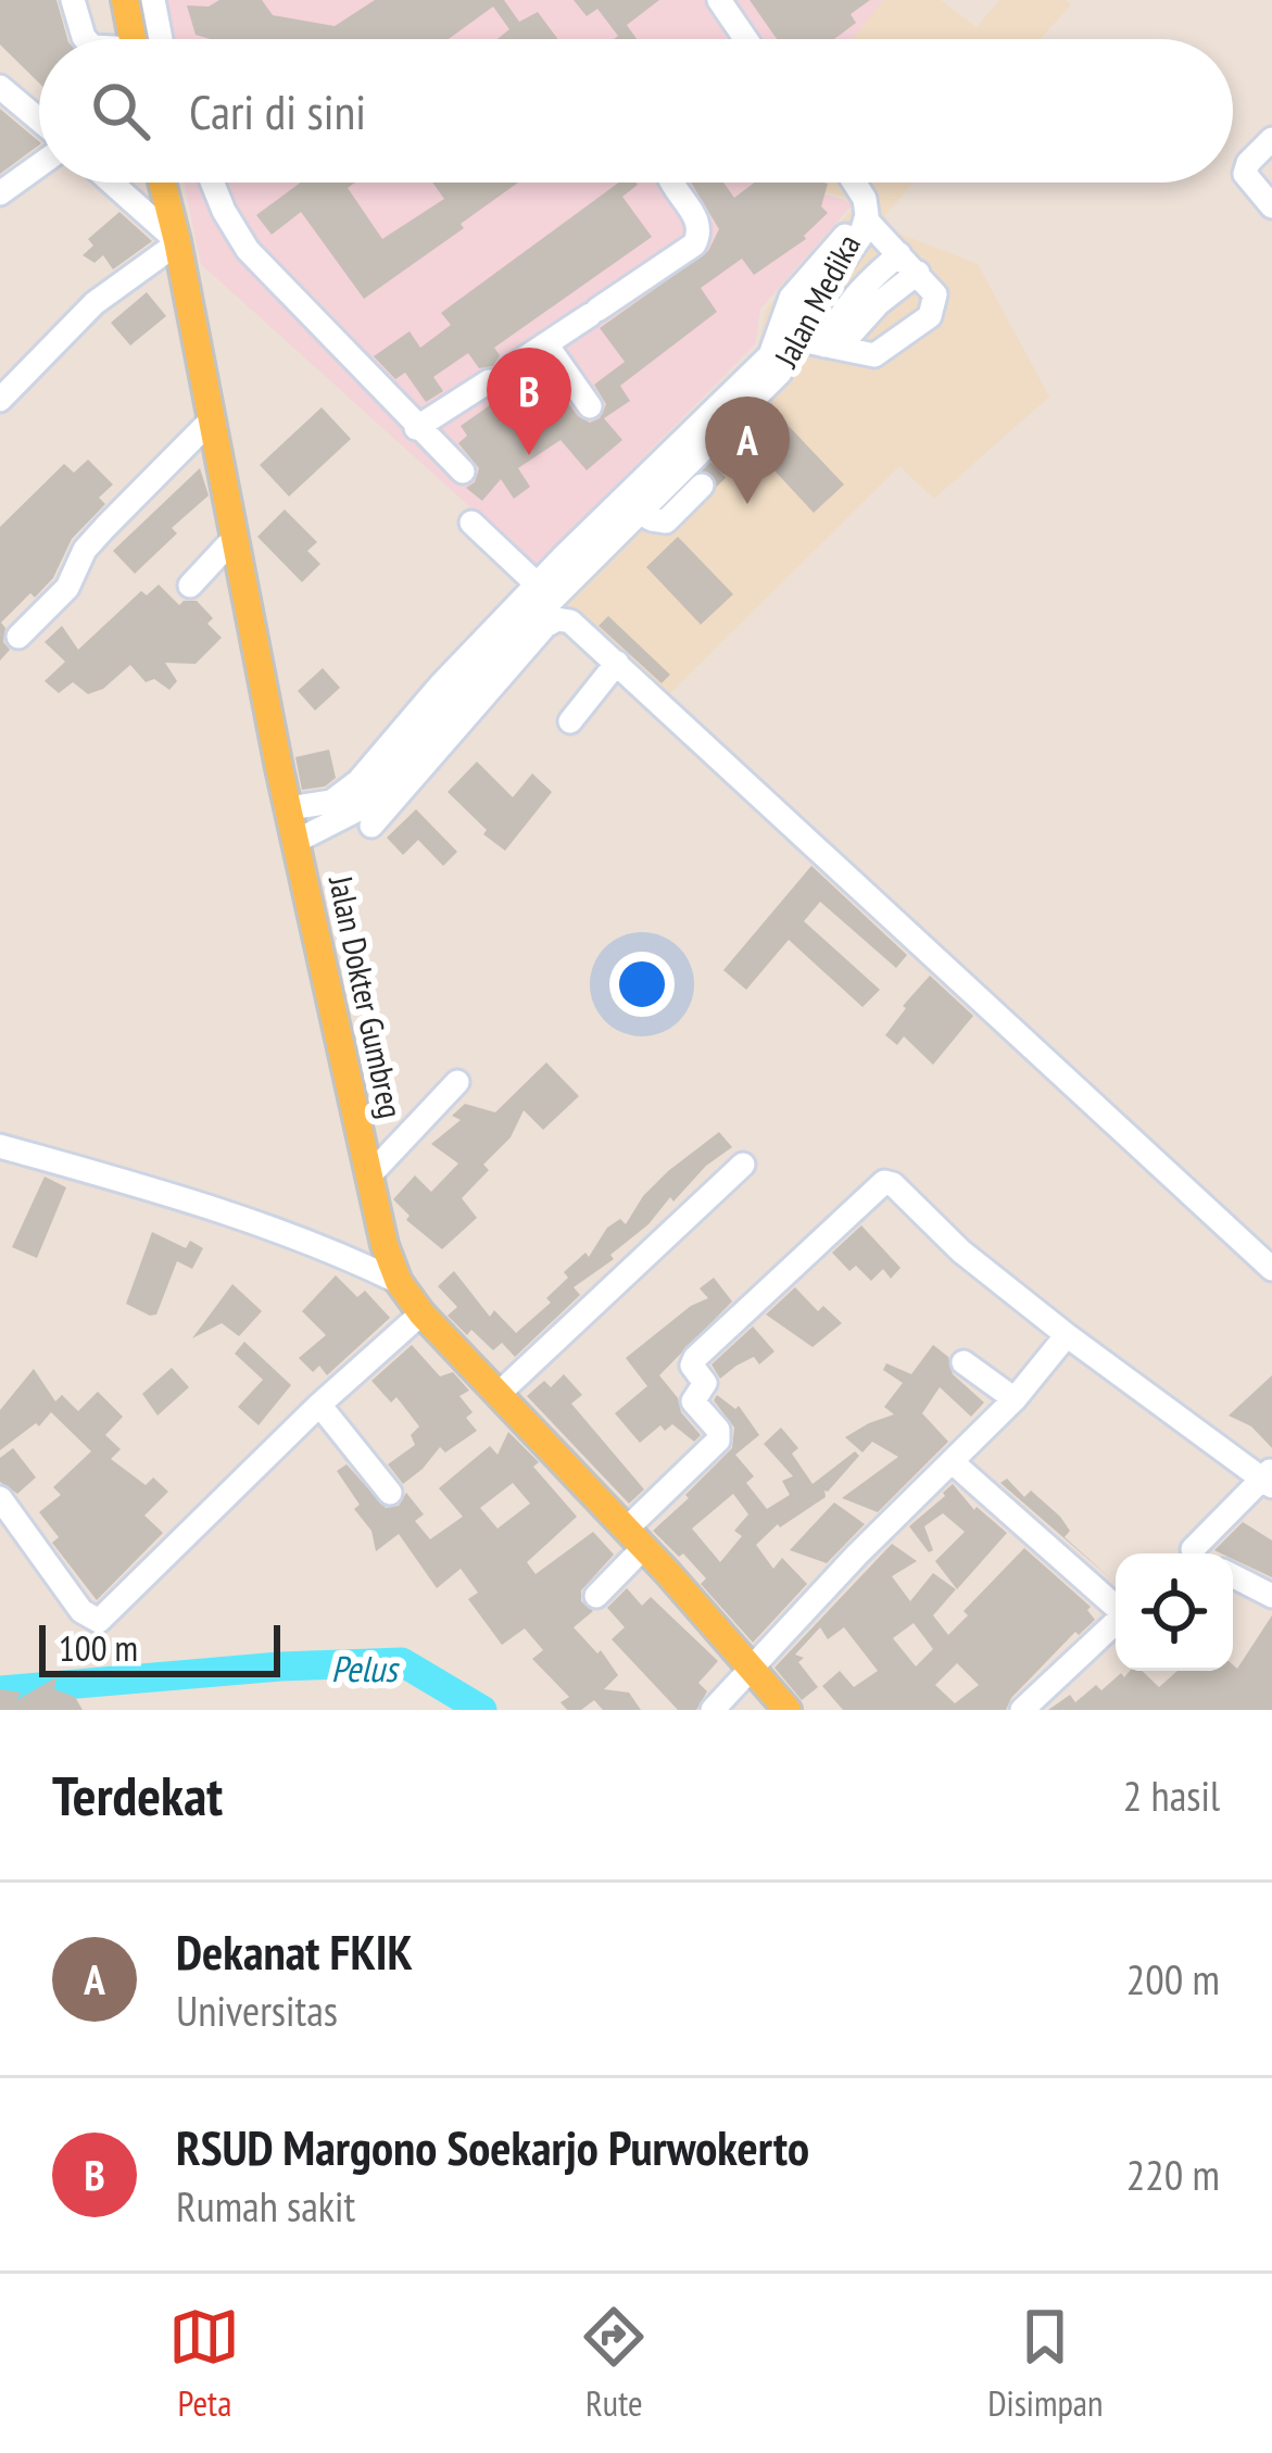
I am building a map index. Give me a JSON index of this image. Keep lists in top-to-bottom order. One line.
{"streets":{"main road":["Jalan Dokter Gumbreg"],"street":["Jalan Medika"]},"crossings":[["Jalan Medika","Jalan Dokter Gumbreg"]],"water":["Pelus"],"scale_bar":"100 m","page":{"search":"Cari di sini","pins":["B","A"],"scale":"100 m","heading":["Terdekat","2 hasil"],"list":[{"mark":"A","name":"Dekanat FKIK","note":"Universitas","value":"200 m"},{"mark":"B","name":"RSUD Margono Soekarjo Purwokerto","note":"Rumah sakit","value":"220 m"}],"nav":["Peta","Rute","Disimpan"]}}
